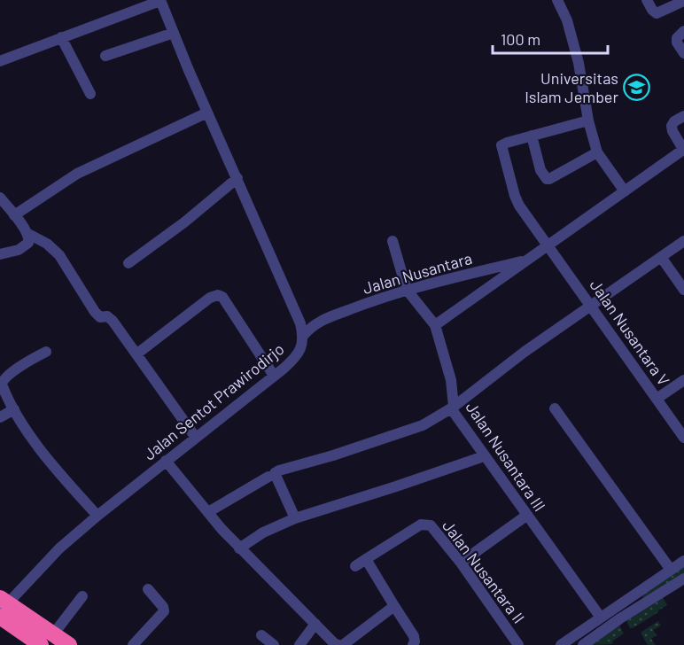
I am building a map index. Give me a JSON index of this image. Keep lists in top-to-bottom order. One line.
{"streets":{"street":["Jalan Nusantara","Jalan Nusantara V","Jalan Sentot Prawirodirjo","Jalan Nusantara III","Jalan Nusantara II"]},"crossings":[["Jalan Nusantara","Jalan Nusantara III"]],"places":{"school or university":["Universitas Islam Jember"]},"scale_bar":"100 m"}
